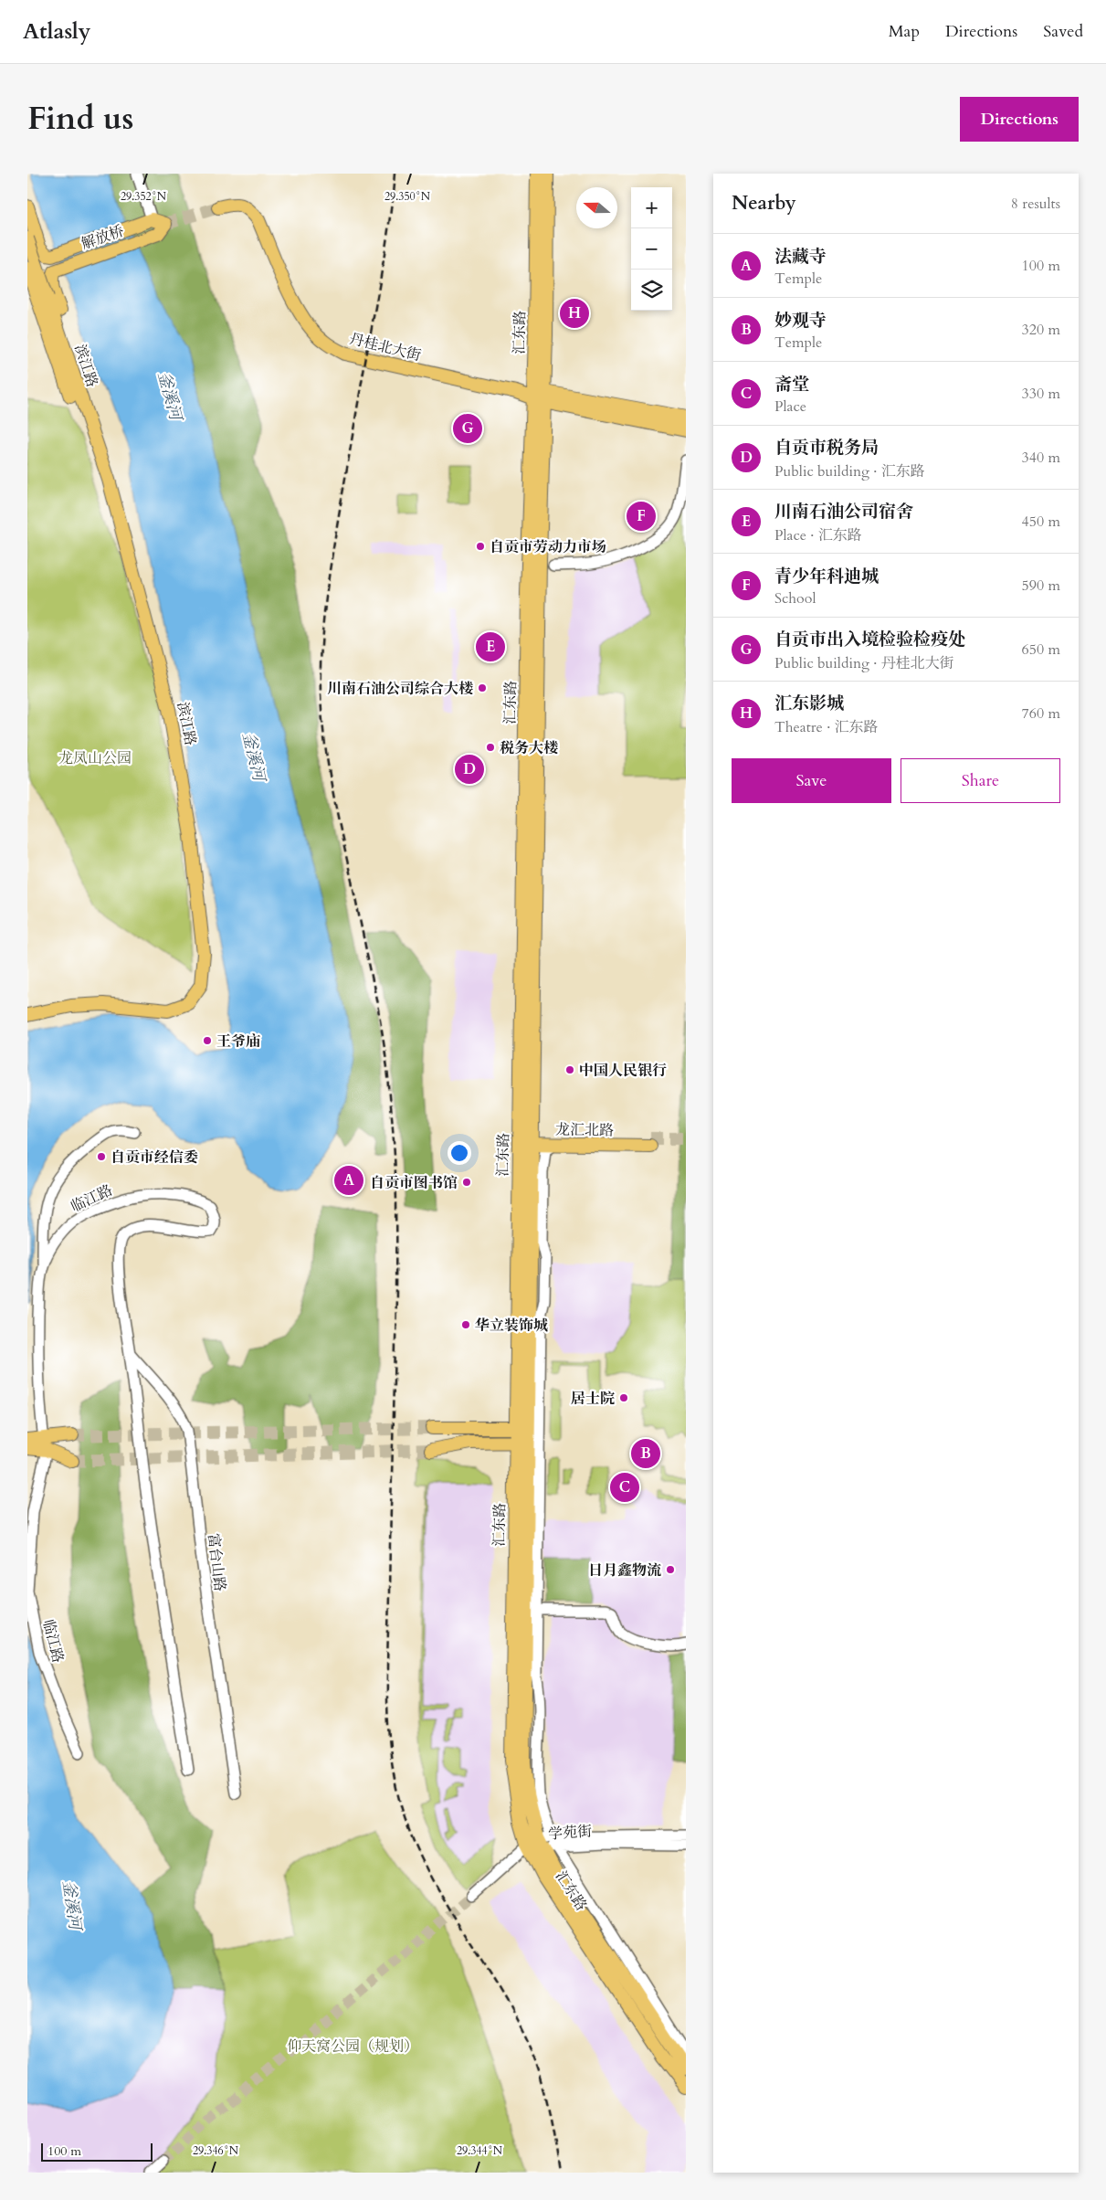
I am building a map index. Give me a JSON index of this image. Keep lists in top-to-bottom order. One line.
{"streets":{"main road":["解放桥","汇东路","丹桂北大街","滨江路","龙汇北路"],"street":["临江路","富台山路","学苑街"]},"crossings":[["汇东路","丹桂北大街"],["汇东路","龙汇北路"],["汇东路","学苑街"],["临江路","富台山路"]],"water":["釜溪河"],"parks":["龙凤山公园","仰天窝公园（规划）"],"places":["自贡市劳动力市场","川南石油公司综合大楼","税务大楼","王爷庙","中国人民银行","自贡市经信委","自贡市图书馆","华立装饰城","居士院","日月鑫物流"],"scale_bar":"100 m","north":"left","page":{"header":"Atlasly","nav":["Map","Directions","Saved"],"title":"Find us","buttons":["Directions",["Save","Share"]],"heading":["Nearby","8 results"],"map_buttons":["+","−"],"list":[{"mark":"A","name":"法藏寺","note":"Temple","value":"100 m"},{"mark":"B","name":"妙观寺","note":"Temple","value":"320 m"},{"mark":"C","name":"斋堂","note":"Place","value":"330 m"},{"mark":"D","name":"自贡市税务局","note":"Public building · 汇东路","value":"340 m"},{"mark":"E","name":"川南石油公司宿舍","note":"Place · 汇东路","value":"450 m"},{"mark":"F","name":"青少年科迪城","note":"School","value":"590 m"},{"mark":"G","name":"自贡市出入境检验检疫处","note":"Public building · 丹桂北大街","value":"650 m"},{"mark":"H","name":"汇东影城","note":"Theatre · 汇东路","value":"760 m"}],"pins":["H","G","F","E","D","A","B","C"],"scale":"100 m"},"coordinates":["29.352°N","29.350°N","29.346°N","29.344°N"]}
